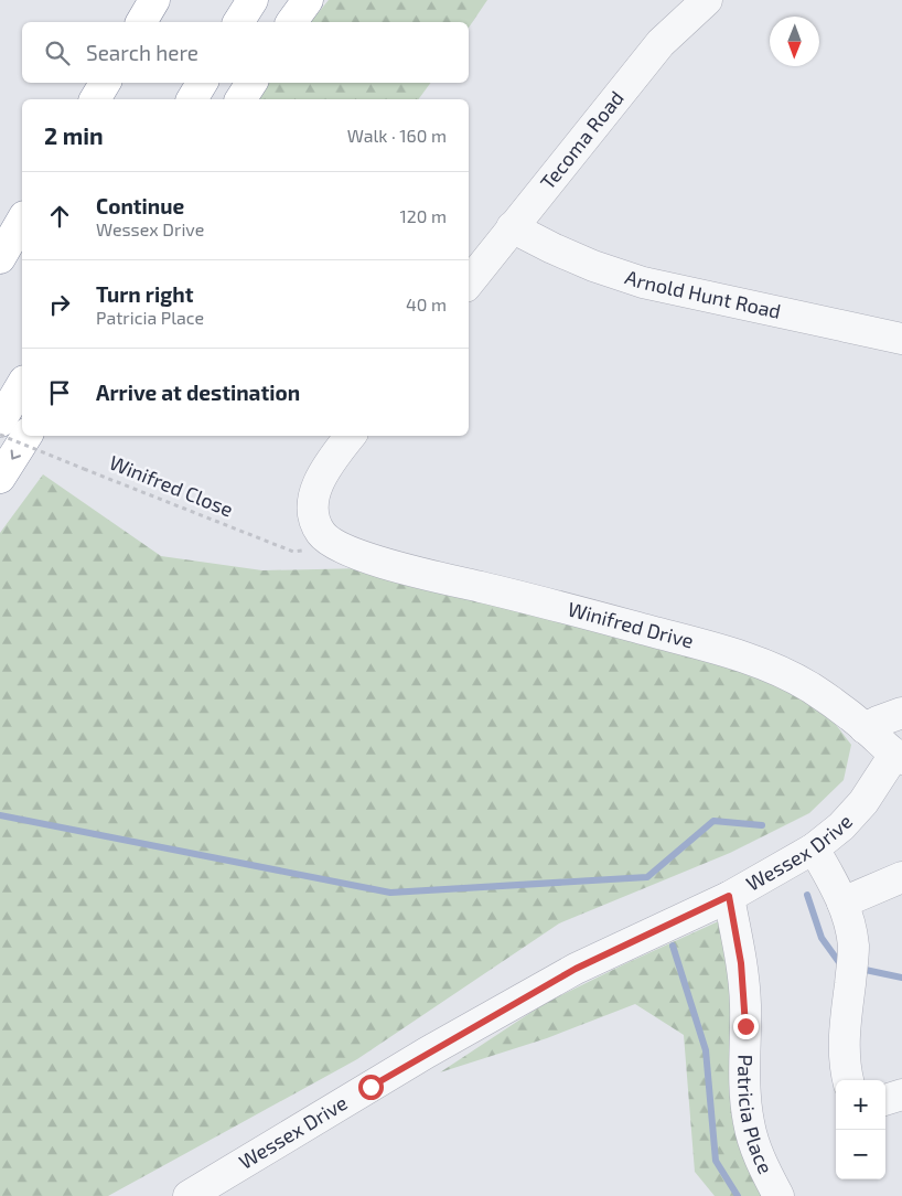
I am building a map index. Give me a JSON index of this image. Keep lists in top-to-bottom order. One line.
{"streets":{"street":["Tecoma Road","Arnold Hunt Road","Winifred Drive","Wessex Drive","Patricia Place"],"path":["Winifred Close"]},"crossings":[["Tecoma Road","Arnold Hunt Road"],["Winifred Close","Winifred Drive"],["Winifred Drive","Wessex Drive"],["Wessex Drive","Patricia Place"]],"north":"bottom","page":{"search":"Search here","heading":["2 min","Walk · 160 m"],"list":[["Continue","Wessex Drive","120 m"],["Turn right","Patricia Place","40 m"],"Arrive at destination"],"map_buttons":["+","−"]}}
